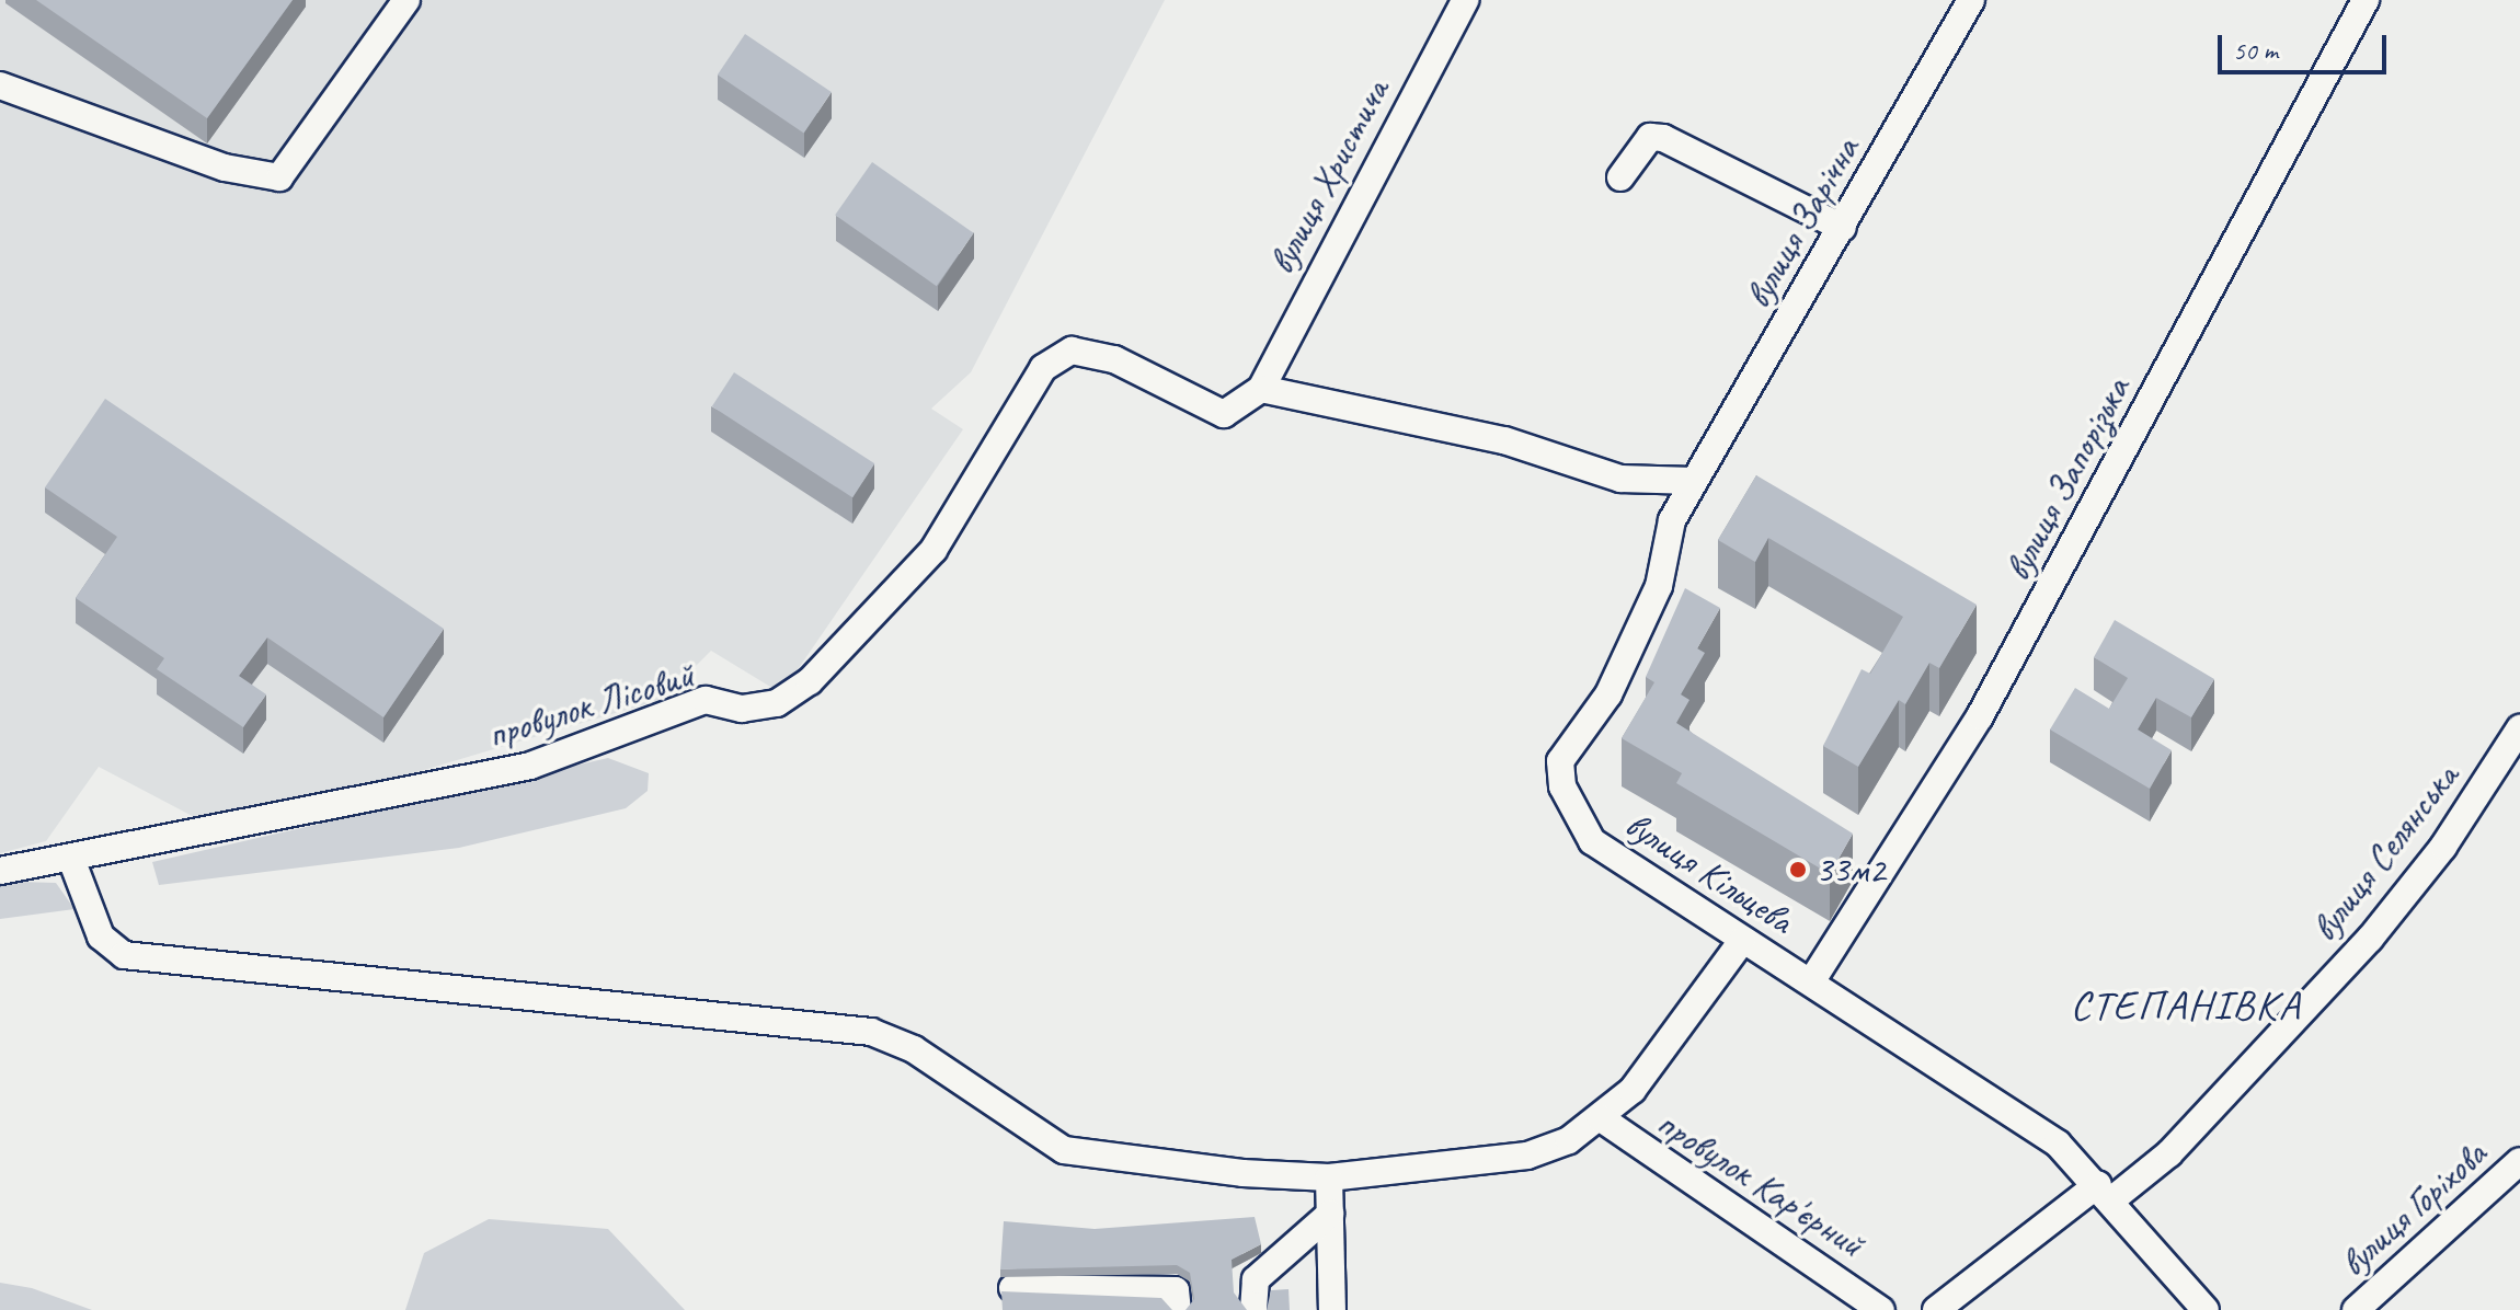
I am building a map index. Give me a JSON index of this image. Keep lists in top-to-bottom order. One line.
{"streets":{"street":["вулиця Христича","вулиця Зарічна","вулиця Запорізька","провулок Лісовий","вулиця Селянська","вулиця Кільцева","провулок Кар'єрний","вулиця Горіхова"]},"crossings":[["вулиця Христича","провулок Лісовий"],["вулиця Зарічна","вулиця Кільцева"],["вулиця Запорізька","вулиця Кільцева"],["провулок Лісовий","провулок Кар'єрний"],["вулиця Селянська","вулиця Кільцева"],["вулиця Кільцева","провулок Кар'єрний"]],"districts":["СТЕПАНІВКА"],"places":["33м2"],"scale_bar":"50 m"}
